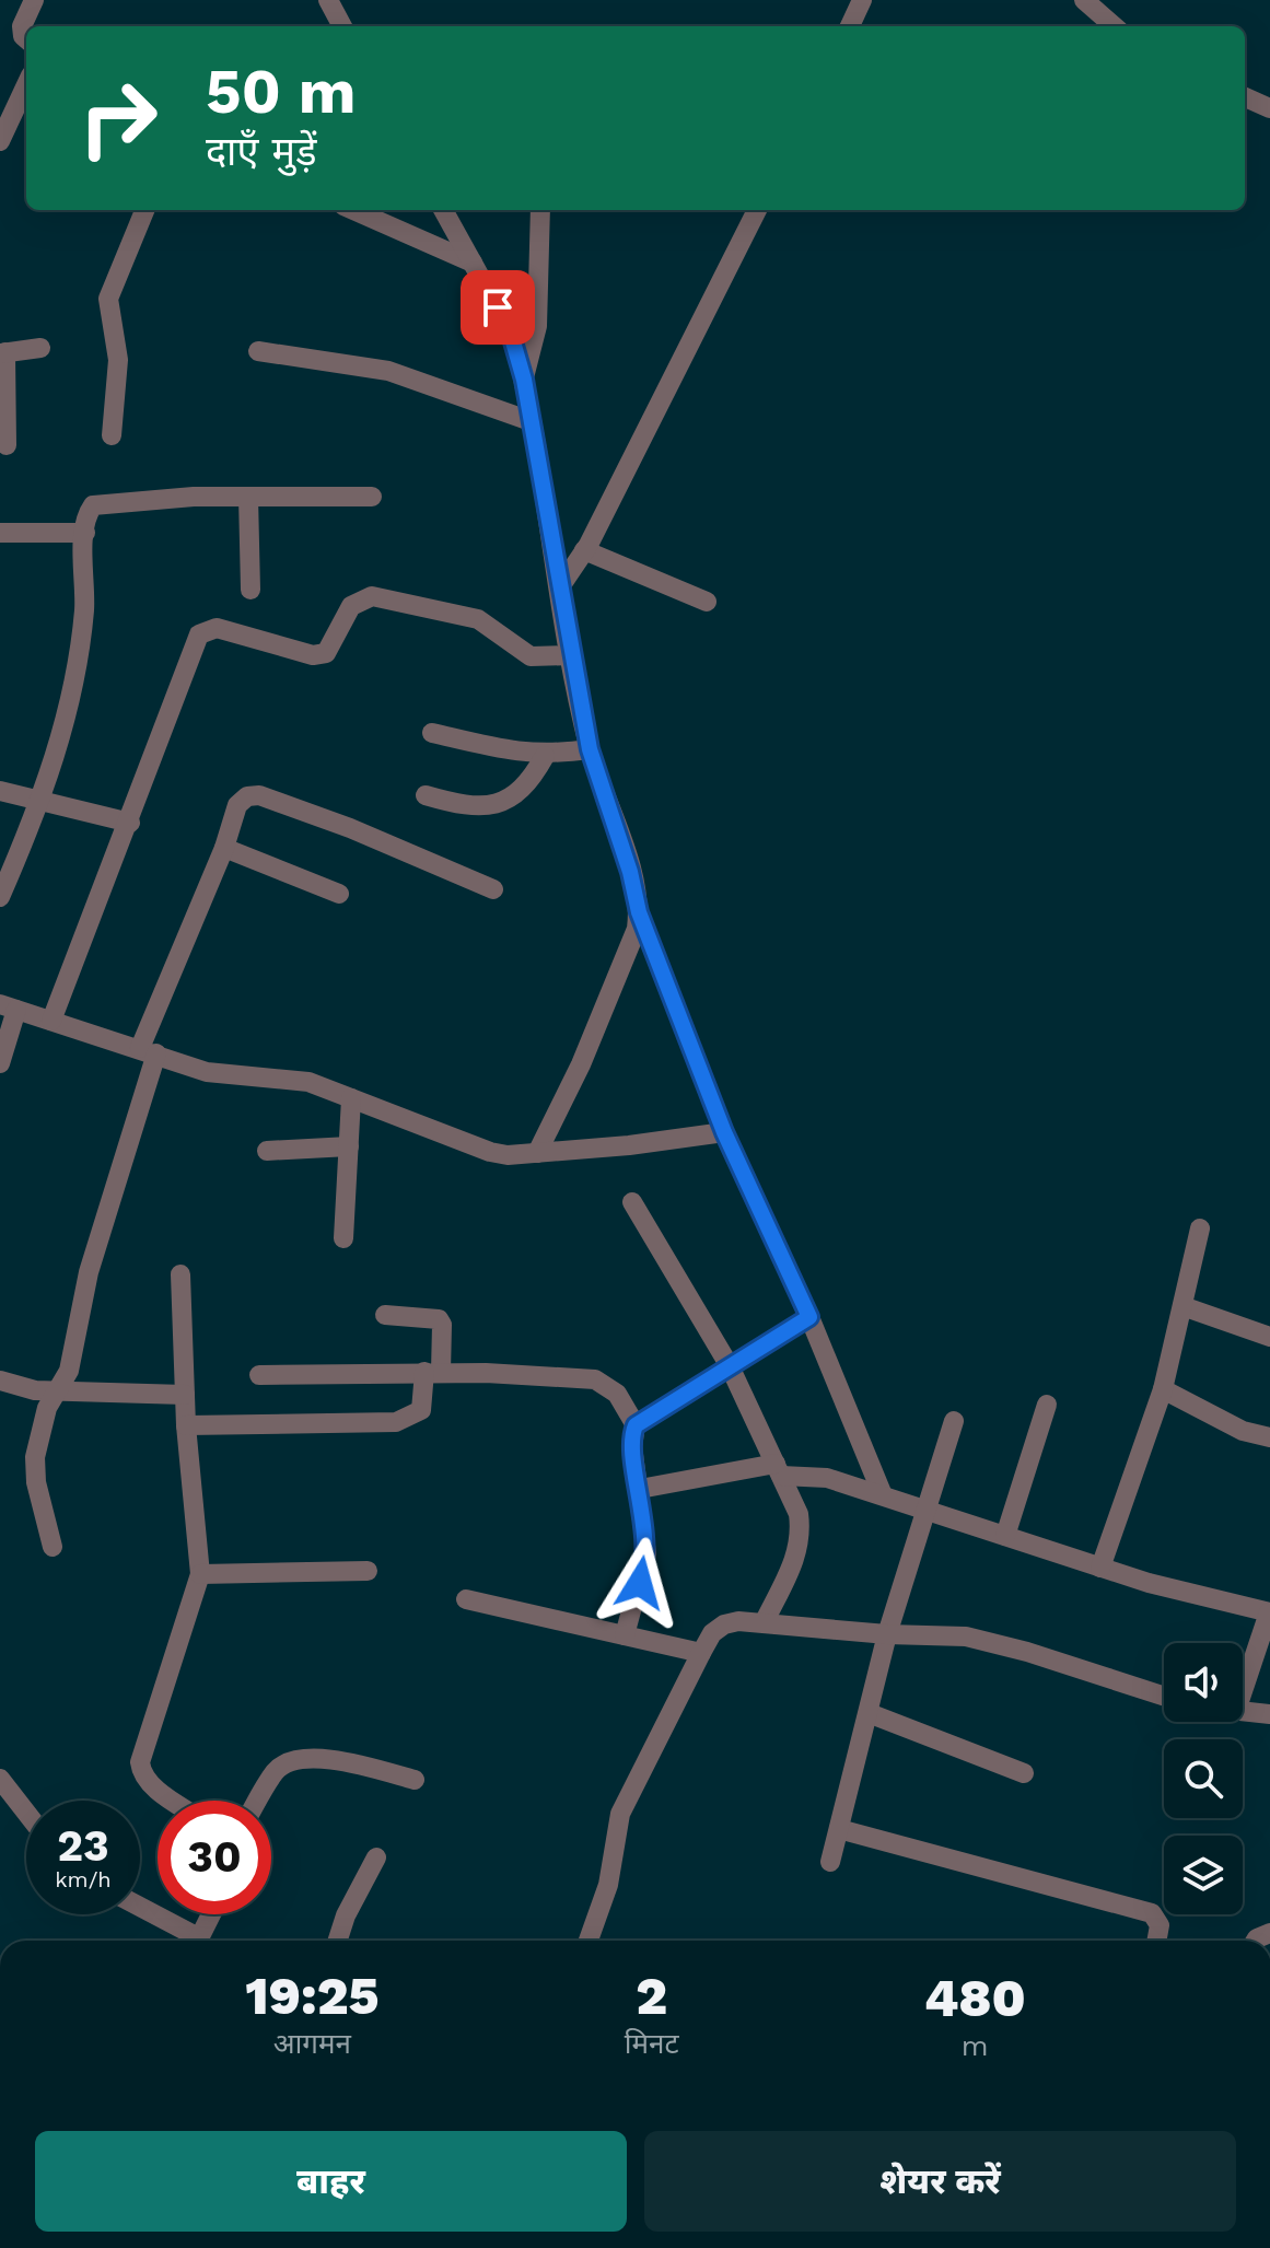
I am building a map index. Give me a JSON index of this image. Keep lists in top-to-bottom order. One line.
{"page":{"turn":["50 m","दाएँ मुड़ें"],"speed":"23 km/h","limit":"30","eta":["19:25","आगमन","2","मिनट","480","m"],"buttons":["बाहर","शेयर करें"]}}
